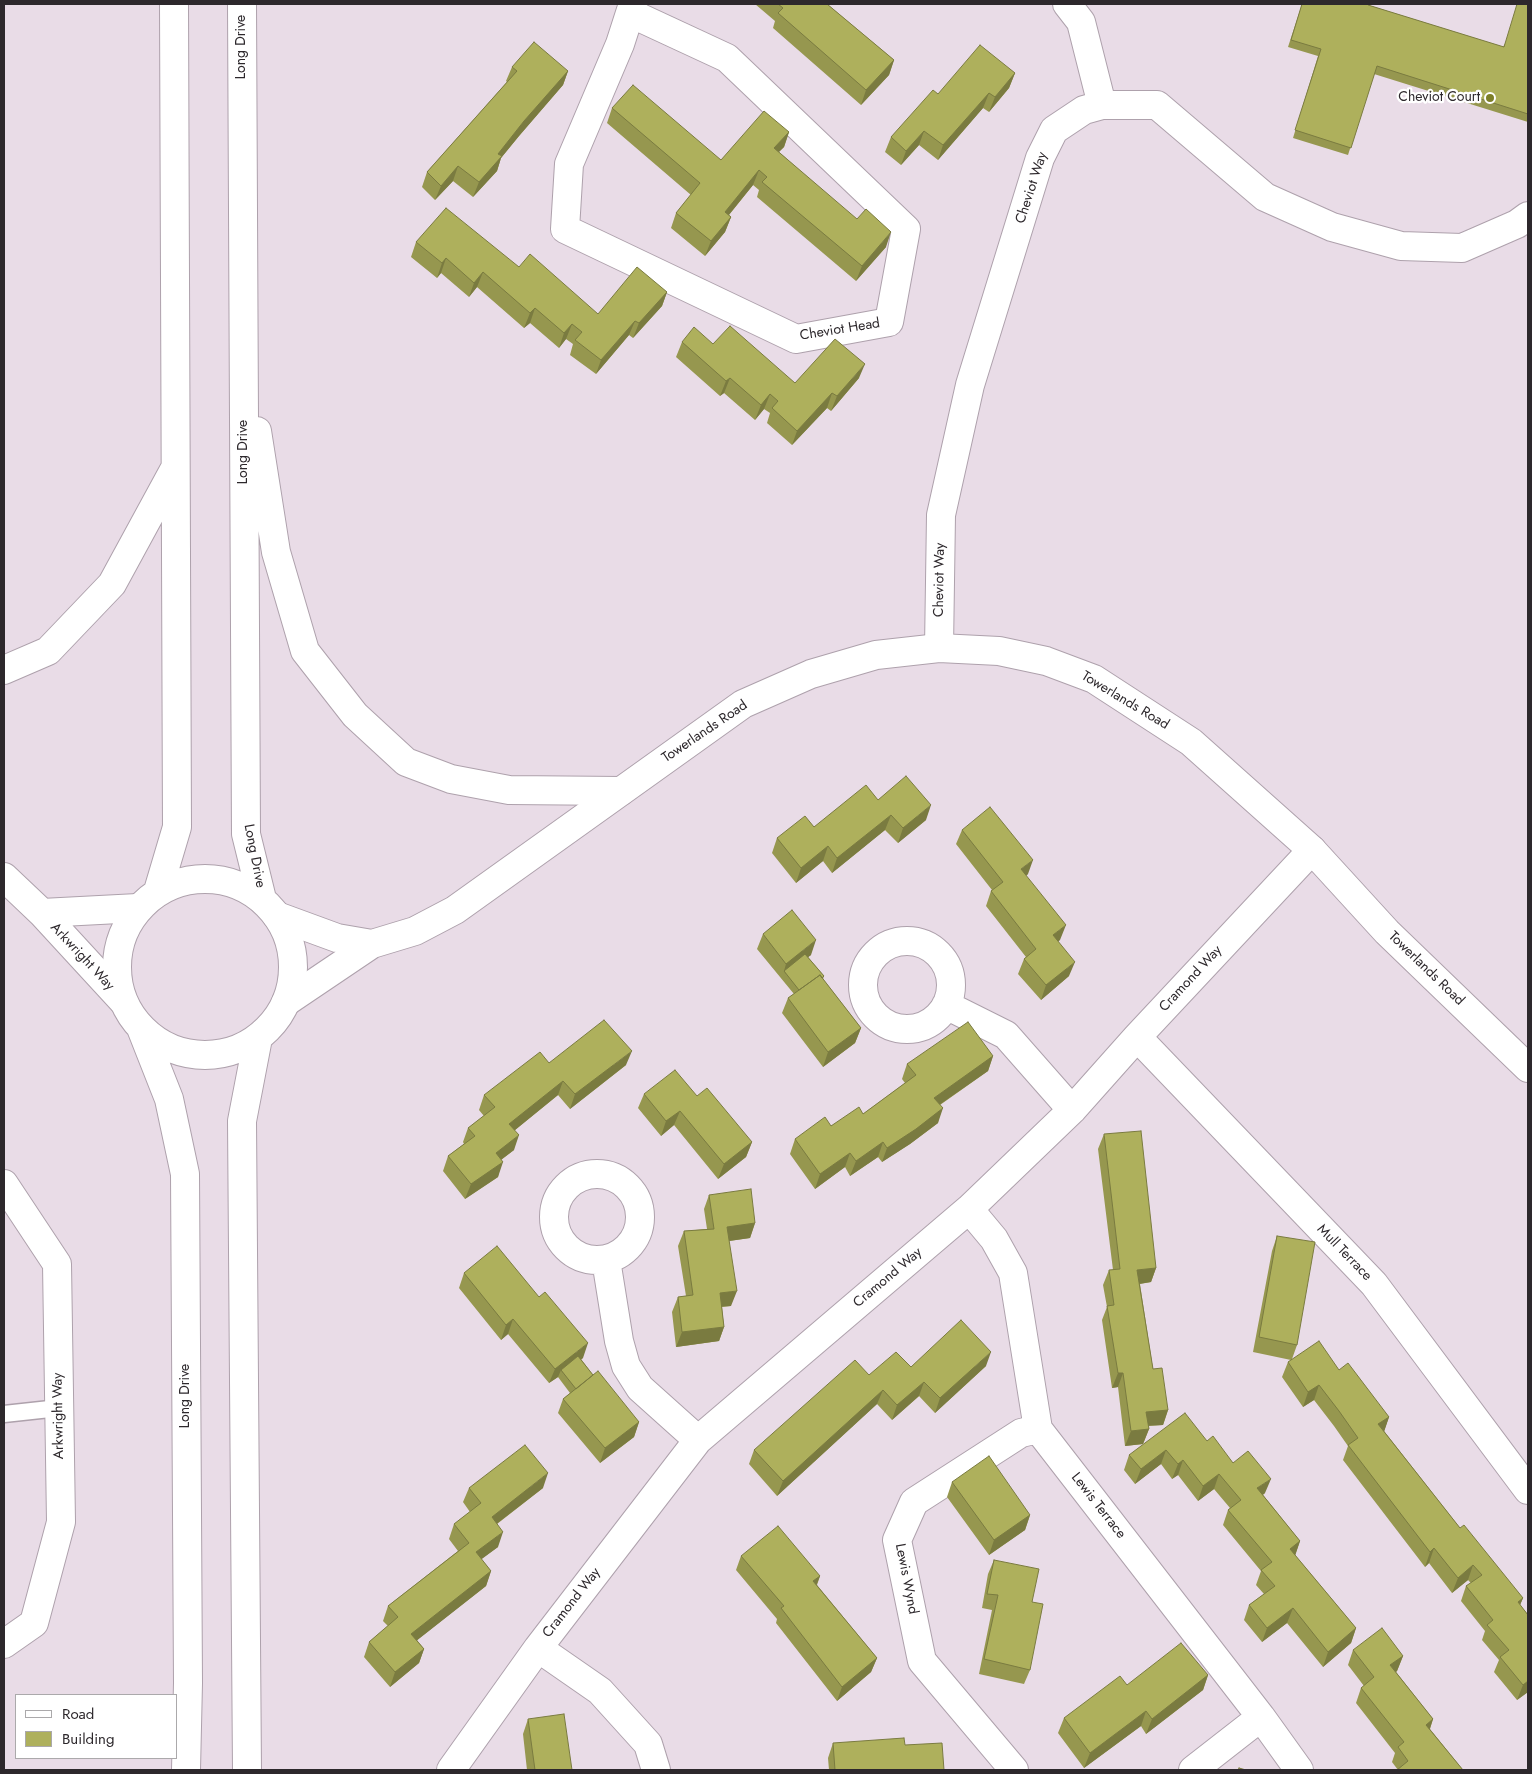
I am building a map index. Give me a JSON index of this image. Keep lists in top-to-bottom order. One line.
{"streets":{"street":["Long Drive","Cheviot Way","Cheviot Head","Towerlands Road","Arkwright Way","Cramond Way","Mull Terrace","Lewis Terrace","Lewis Wynd"]},"crossings":[["Long Drive","Towerlands Road"],["Long Drive","Arkwright Way"],["Cheviot Way","Towerlands Road"],["Towerlands Road","Arkwright Way"],["Towerlands Road","Cramond Way"],["Cramond Way","Mull Terrace"],["Cramond Way","Lewis Terrace"],["Lewis Terrace","Lewis Wynd"]],"places":["Cheviot Court"],"legend":["Road","Building"]}
